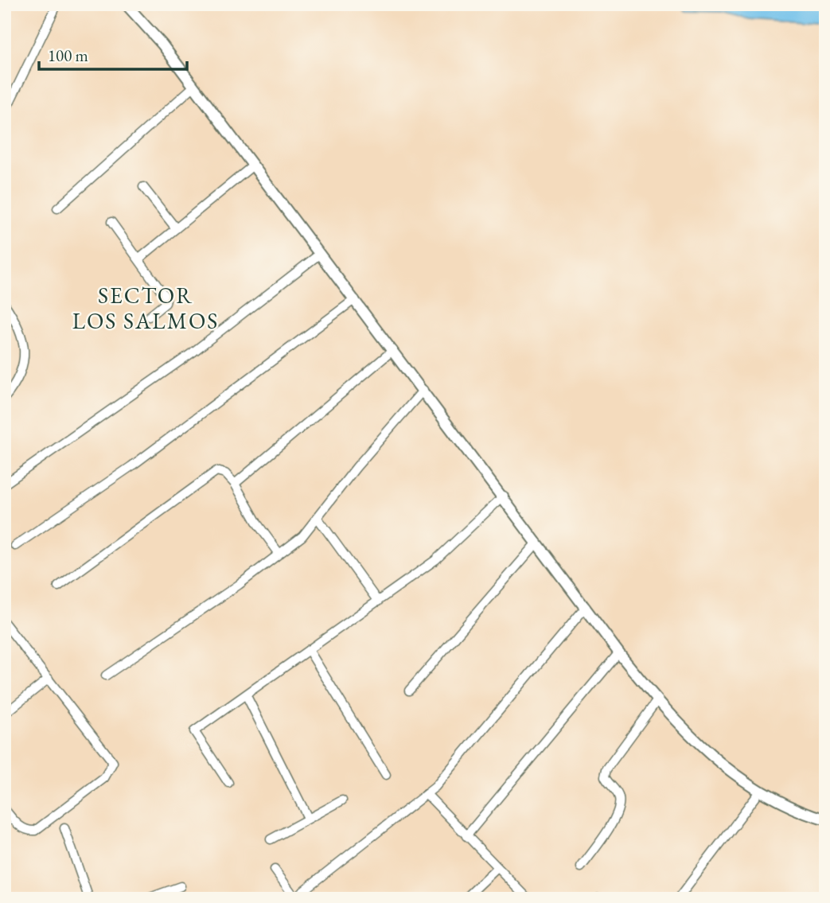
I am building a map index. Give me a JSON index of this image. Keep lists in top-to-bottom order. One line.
{"districts":["SECTOR LOS SALMOS"],"scale_bar":"100 m"}
